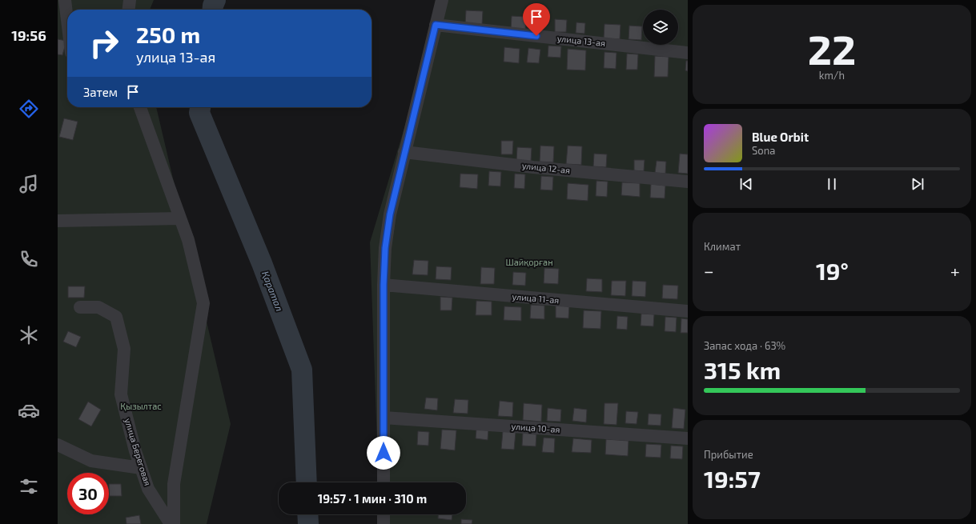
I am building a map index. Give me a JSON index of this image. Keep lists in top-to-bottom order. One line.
{"streets":{"street":["улица 13-ая","улица 12-ая","улица 11-ая","улица 10-ая","улица Береговая"]},"water":["Қаратал"],"parks":["Шайқорған","Қызылтас"],"page":{"tabs":"19:56","tile":[["22","km/h"],"Климат",["Запас хода · 63%","315 km"],["Прибытие","19:57"]],"turn":["250 m","улица 13-ая"],"then":"Затем","song":["Blue Orbit","Sona"],"heat":["−","19°","+"],"limit":"30","trip":"19:57 · 1 мин · 310 m"}}
